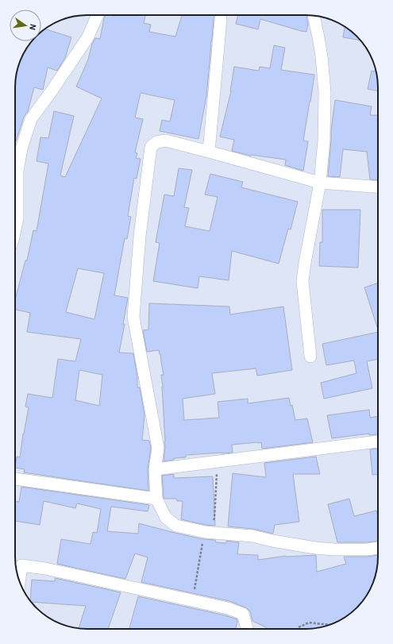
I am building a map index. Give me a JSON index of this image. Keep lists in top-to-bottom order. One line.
{"north":"right"}
